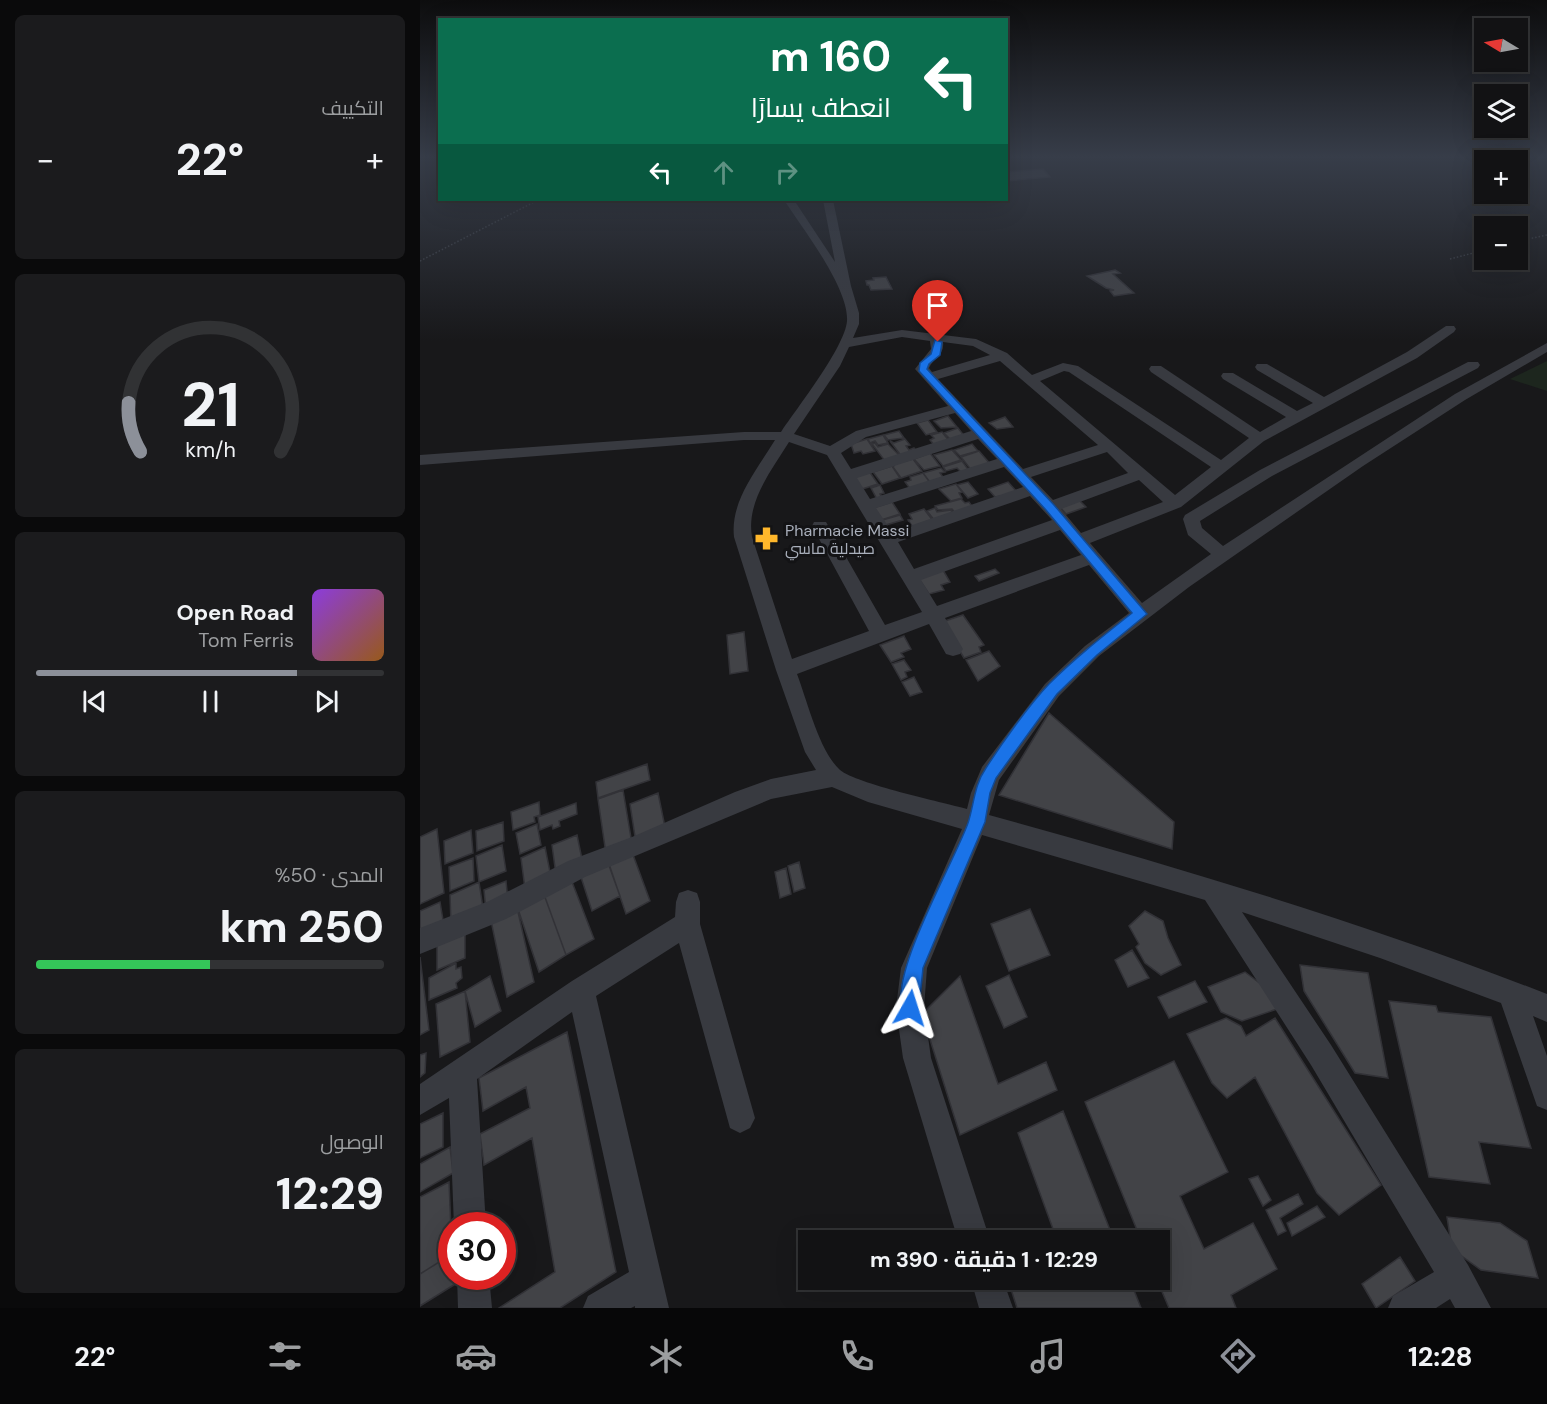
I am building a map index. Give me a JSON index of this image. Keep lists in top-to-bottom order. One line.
{"places":{"pharmacy":["Pharmacie Massi صيدلية ماسي"]},"north":"left","page":{"tile":["التكييف",["المدى · 50%","250 km"],["الوصول","12:29"]],"map_buttons":["+","−"],"turn":["160 m","انعطف يسارًا"],"heat":["−","22°","+"],"song":["Open Road","Tom Ferris"],"limit":"30","trip":"12:29 · 1 دقيقة · 390 m","tabs":["12:28","22°"],"gauge":["21","km/h"]}}
